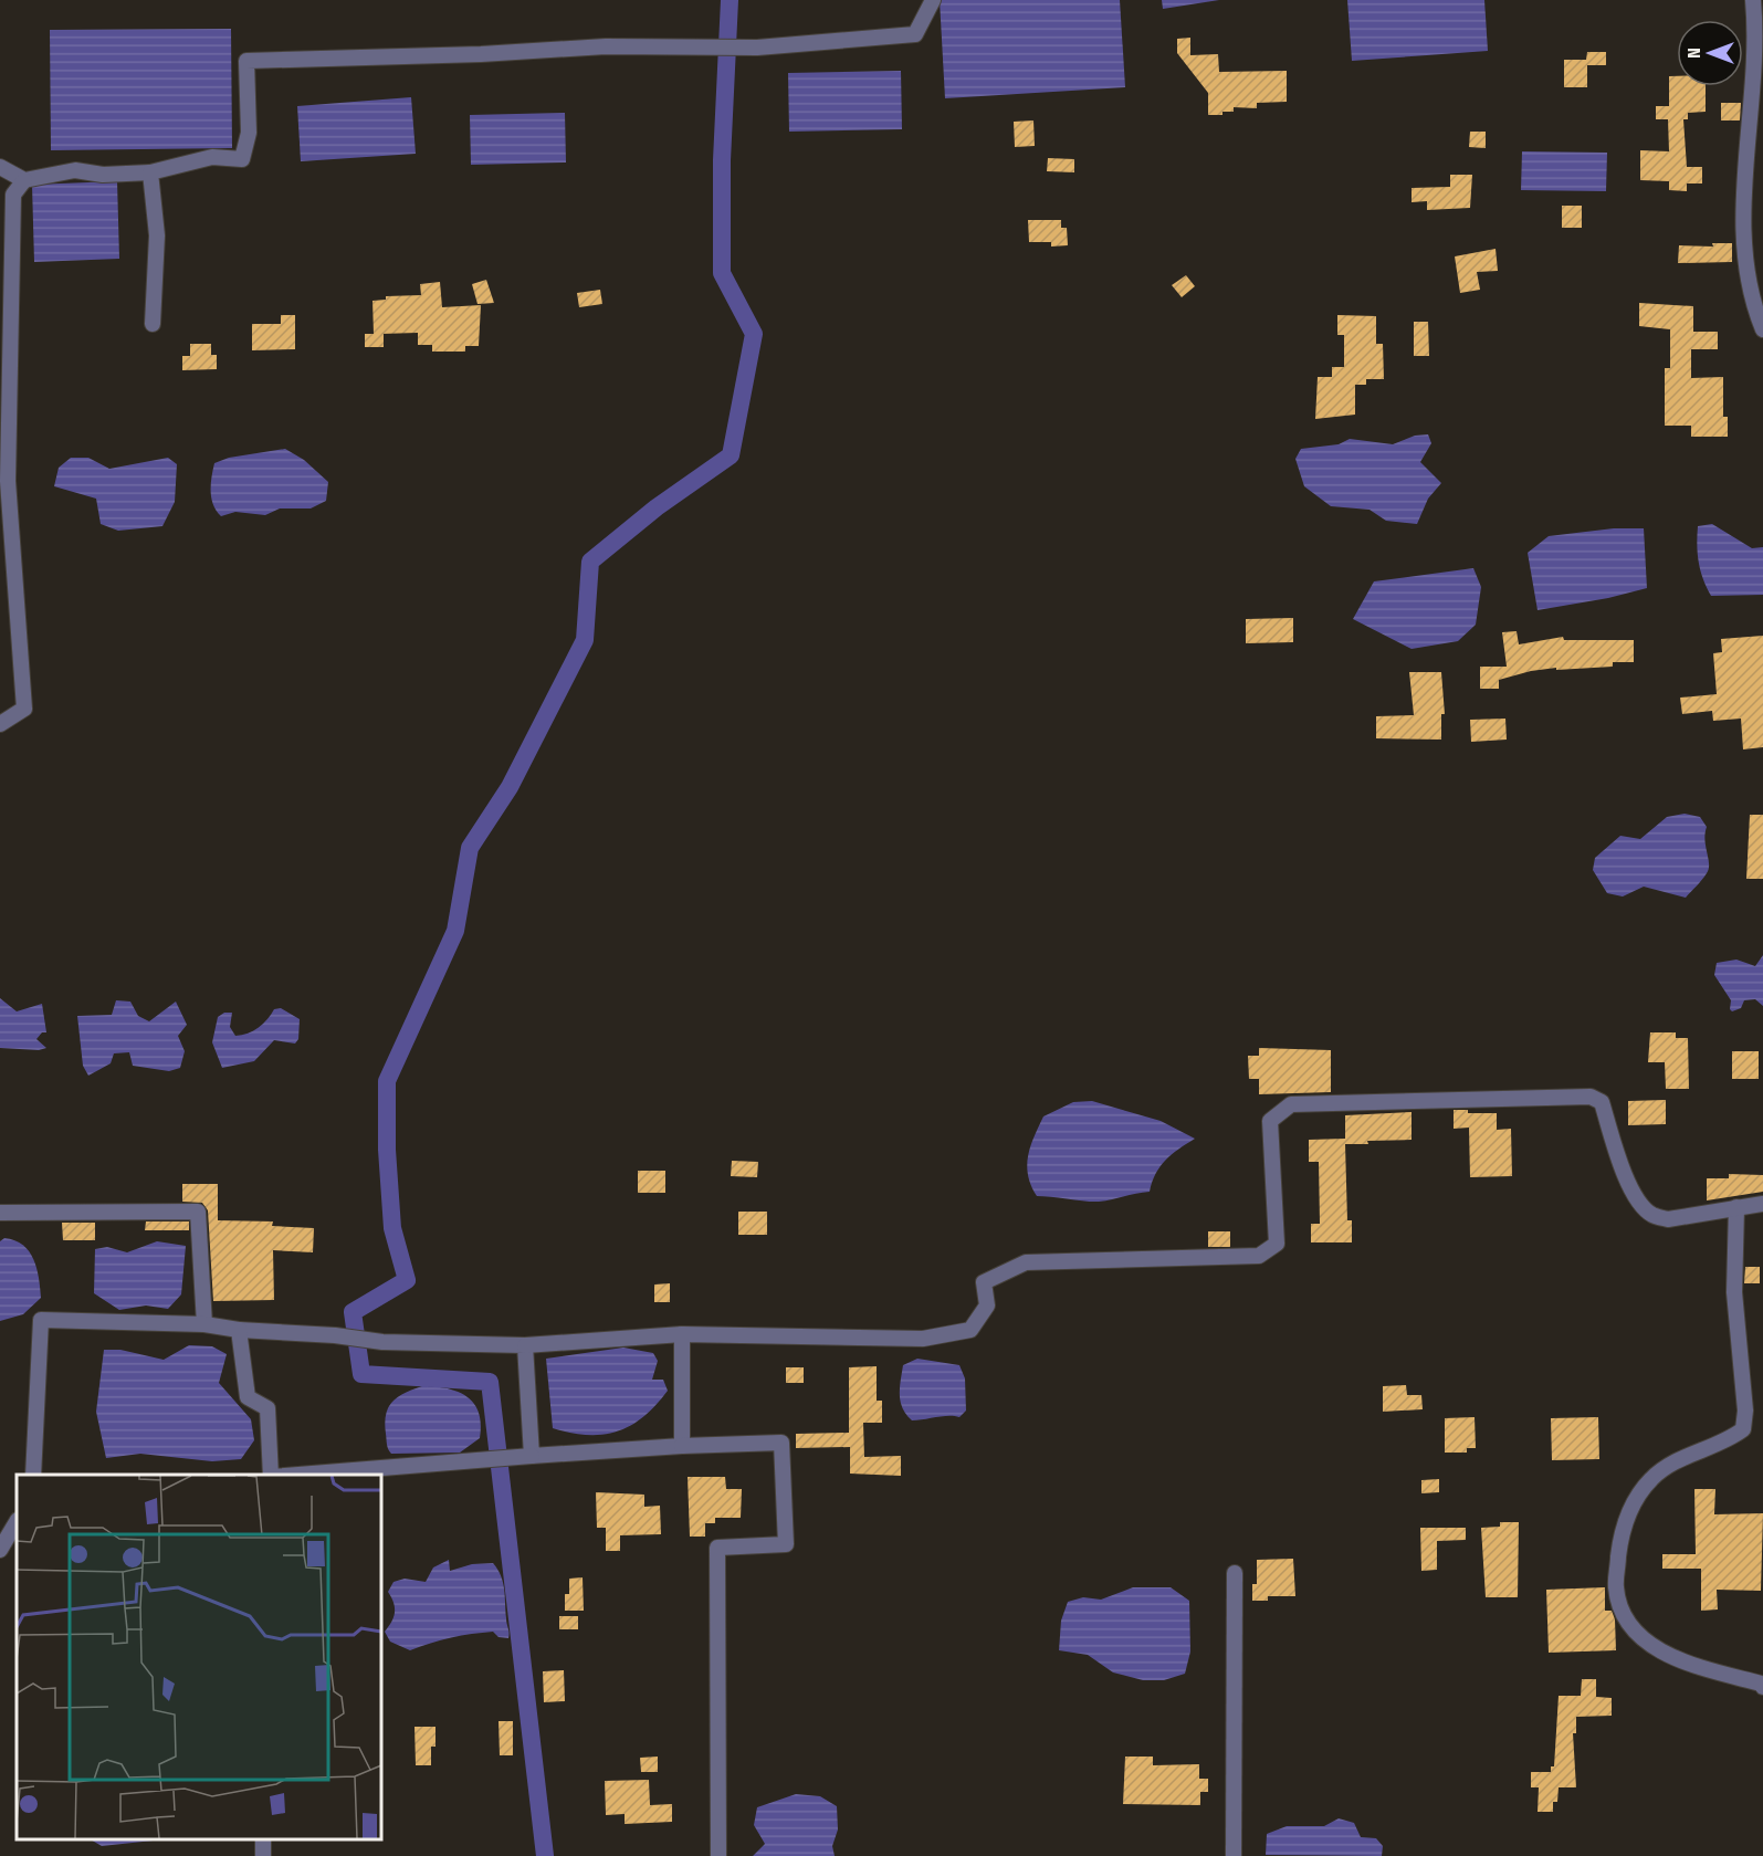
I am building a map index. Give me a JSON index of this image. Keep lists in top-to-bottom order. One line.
{"north":"left"}
